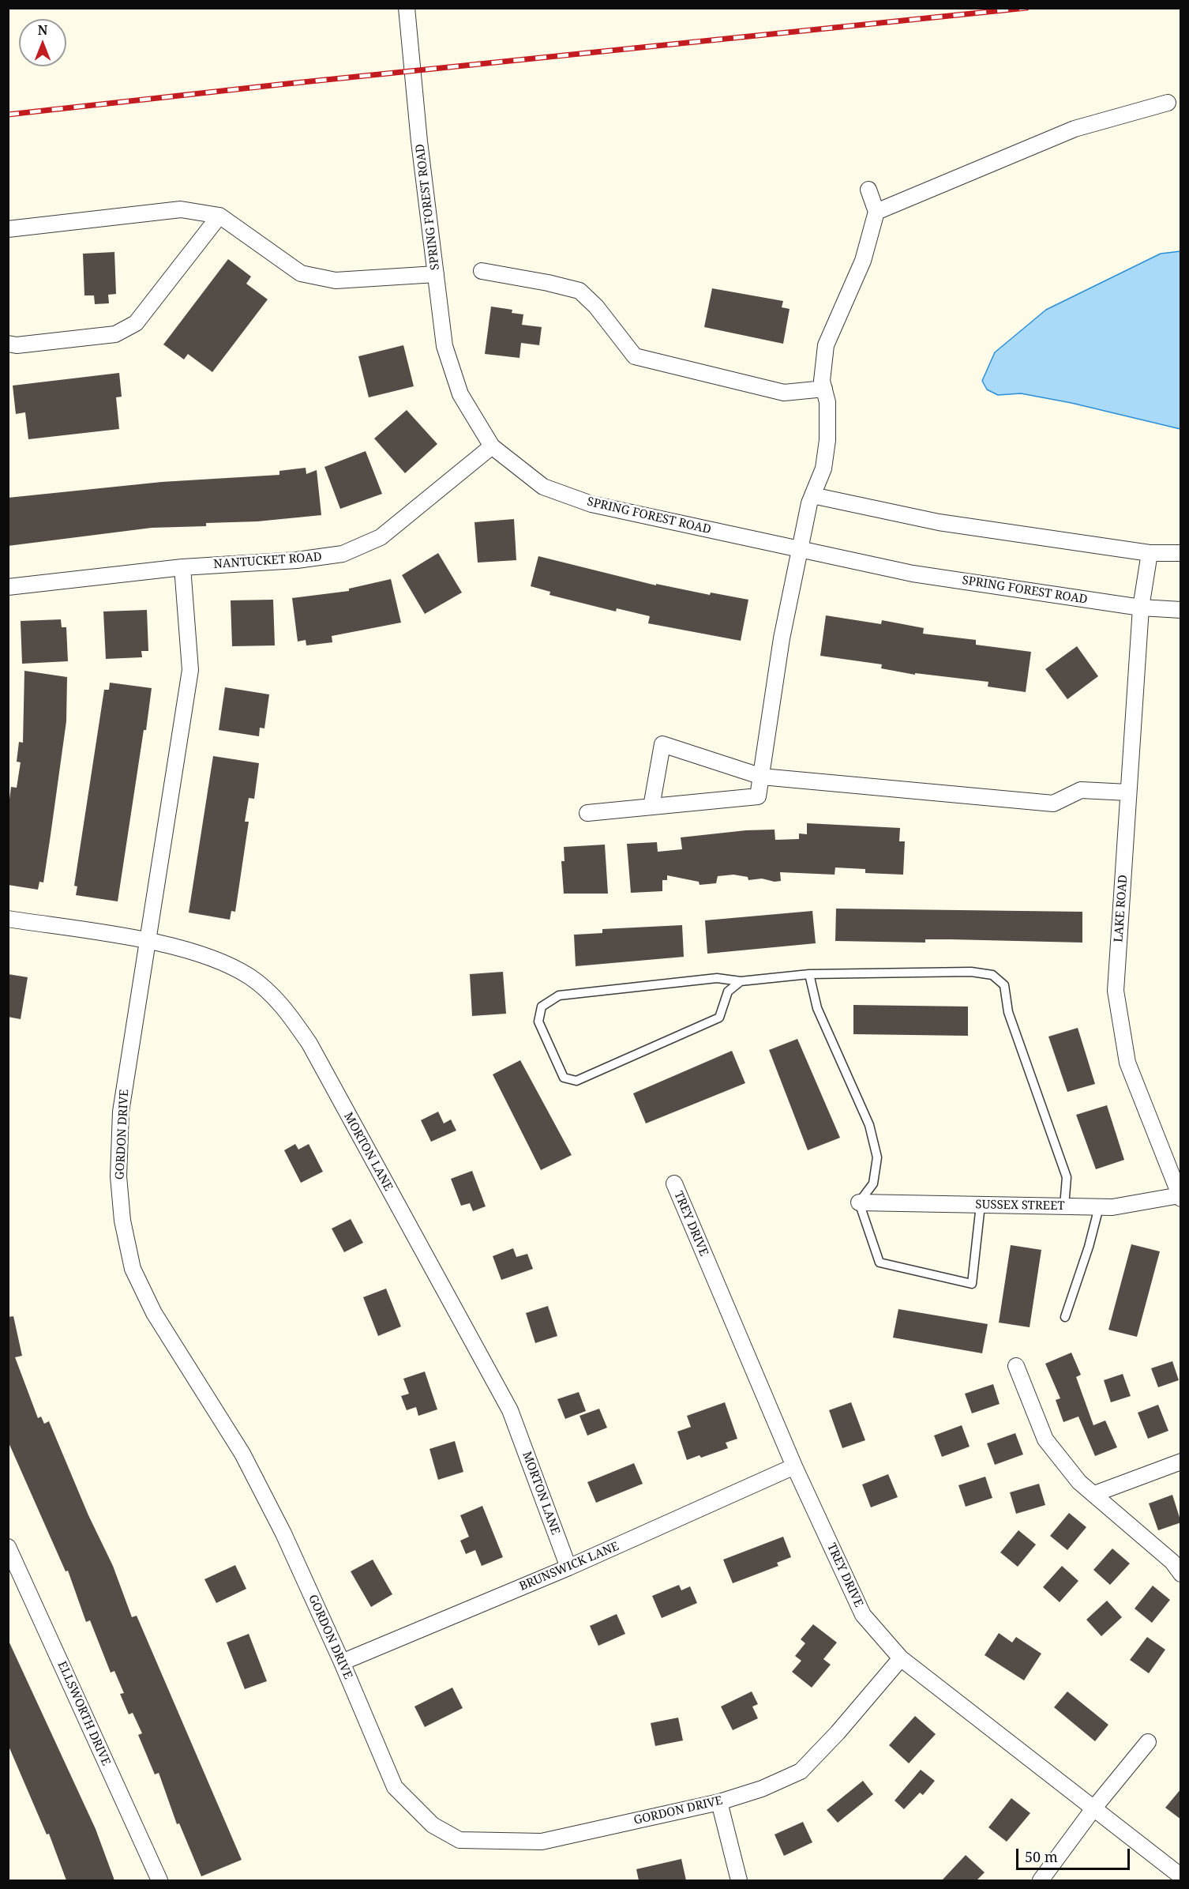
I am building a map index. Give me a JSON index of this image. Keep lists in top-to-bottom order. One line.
{"streets":{"street":["SPRING FOREST ROAD","NANTUCKET ROAD","LAKE ROAD","GORDON DRIVE","MORTON LANE","SUSSEX STREET","TREY DRIVE","BRUNSWICK LANE","ELLSWORTH DRIVE"]},"crossings":[["SPRING FOREST ROAD","NANTUCKET ROAD"],["SPRING FOREST ROAD","LAKE ROAD"],["NANTUCKET ROAD","GORDON DRIVE"],["LAKE ROAD","SUSSEX STREET"],["GORDON DRIVE","MORTON LANE"],["GORDON DRIVE","TREY DRIVE"],["GORDON DRIVE","BRUNSWICK LANE"],["MORTON LANE","BRUNSWICK LANE"],["TREY DRIVE","BRUNSWICK LANE"]],"scale_bar":"50 m","north":"top"}
